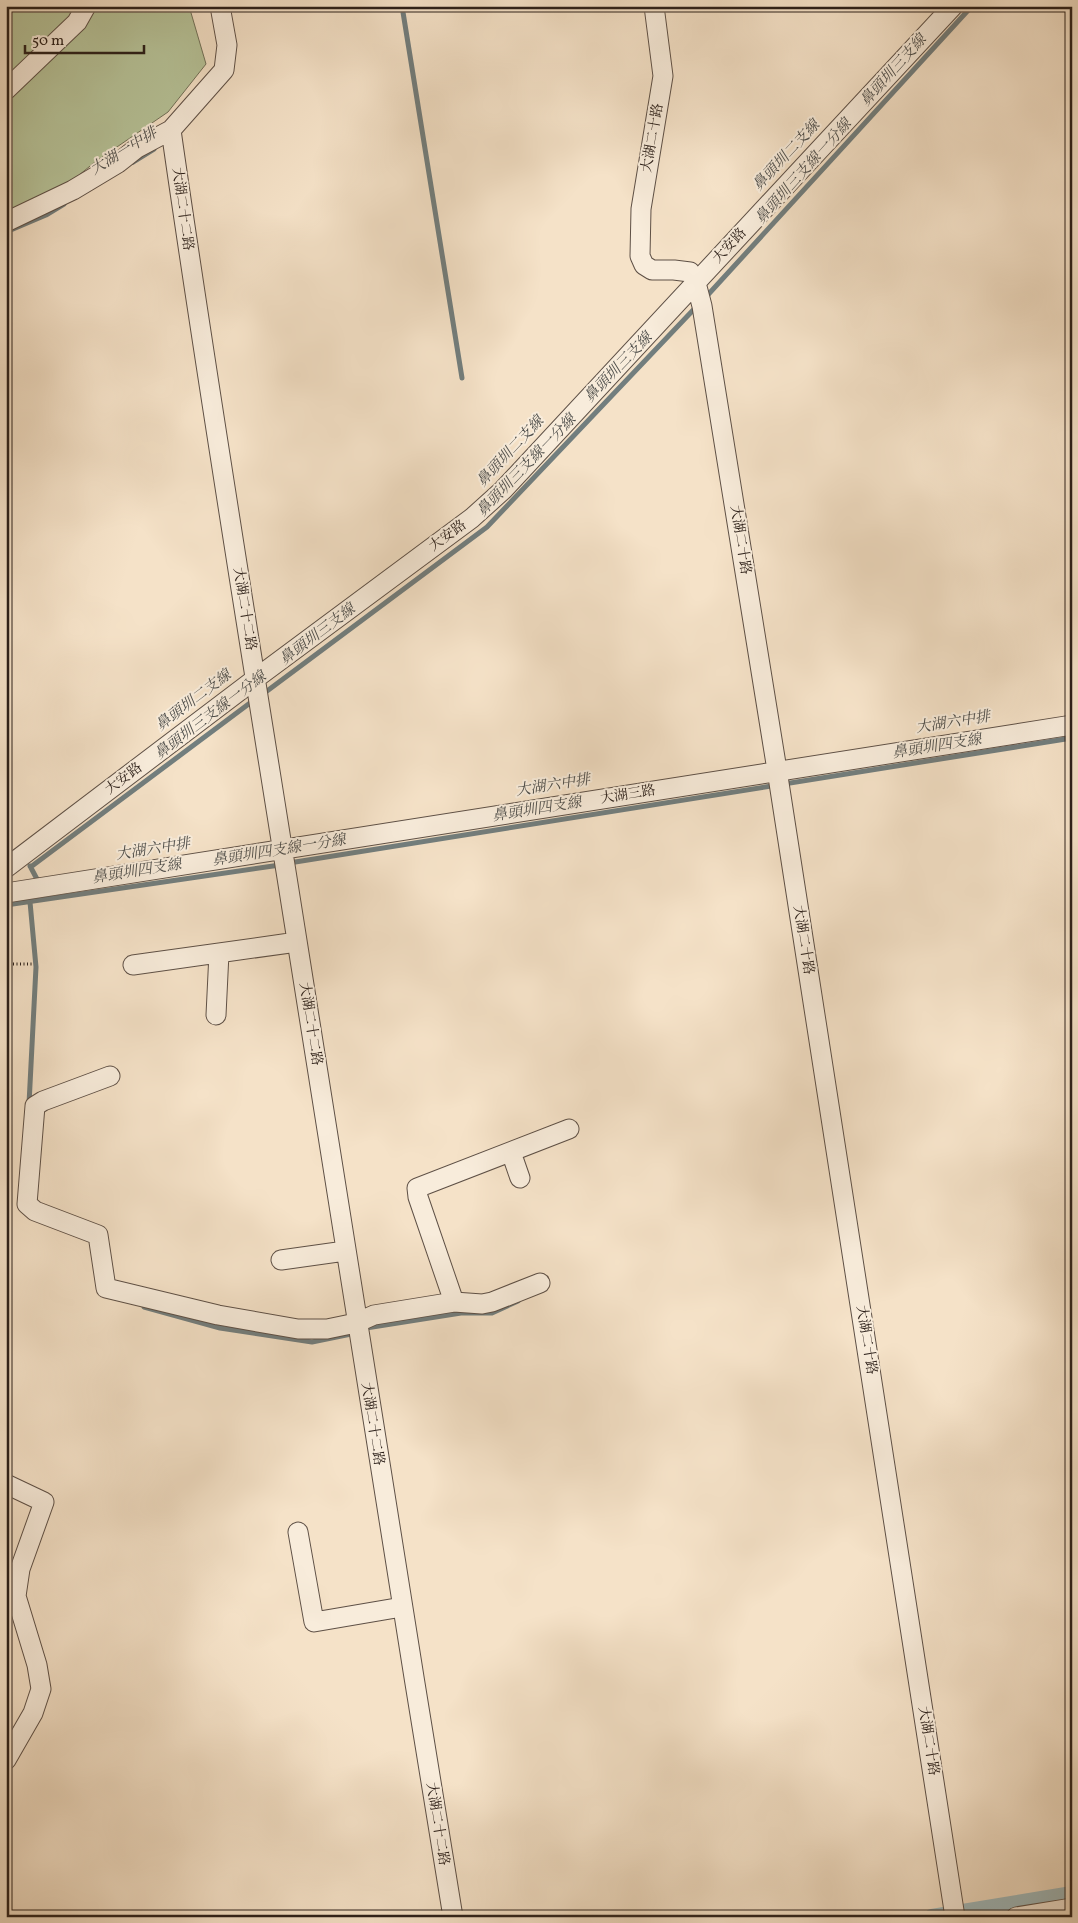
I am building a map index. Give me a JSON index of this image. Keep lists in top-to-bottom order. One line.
{"streets":{"street":["大湖二十路","大湖二十二路","大安路","大湖三路"]},"crossings":[["大湖二十路","大安路"],["大湖二十路","大湖三路"],["大湖二十二路","大安路"],["大湖二十二路","大湖三路"]],"water":["鼻頭圳三支線","大湖一中排","鼻頭圳二支線","鼻頭圳三支線一分線","大湖六中排","鼻頭圳四支線","鼻頭圳四支線一分線"],"scale_bar":"50 m"}
